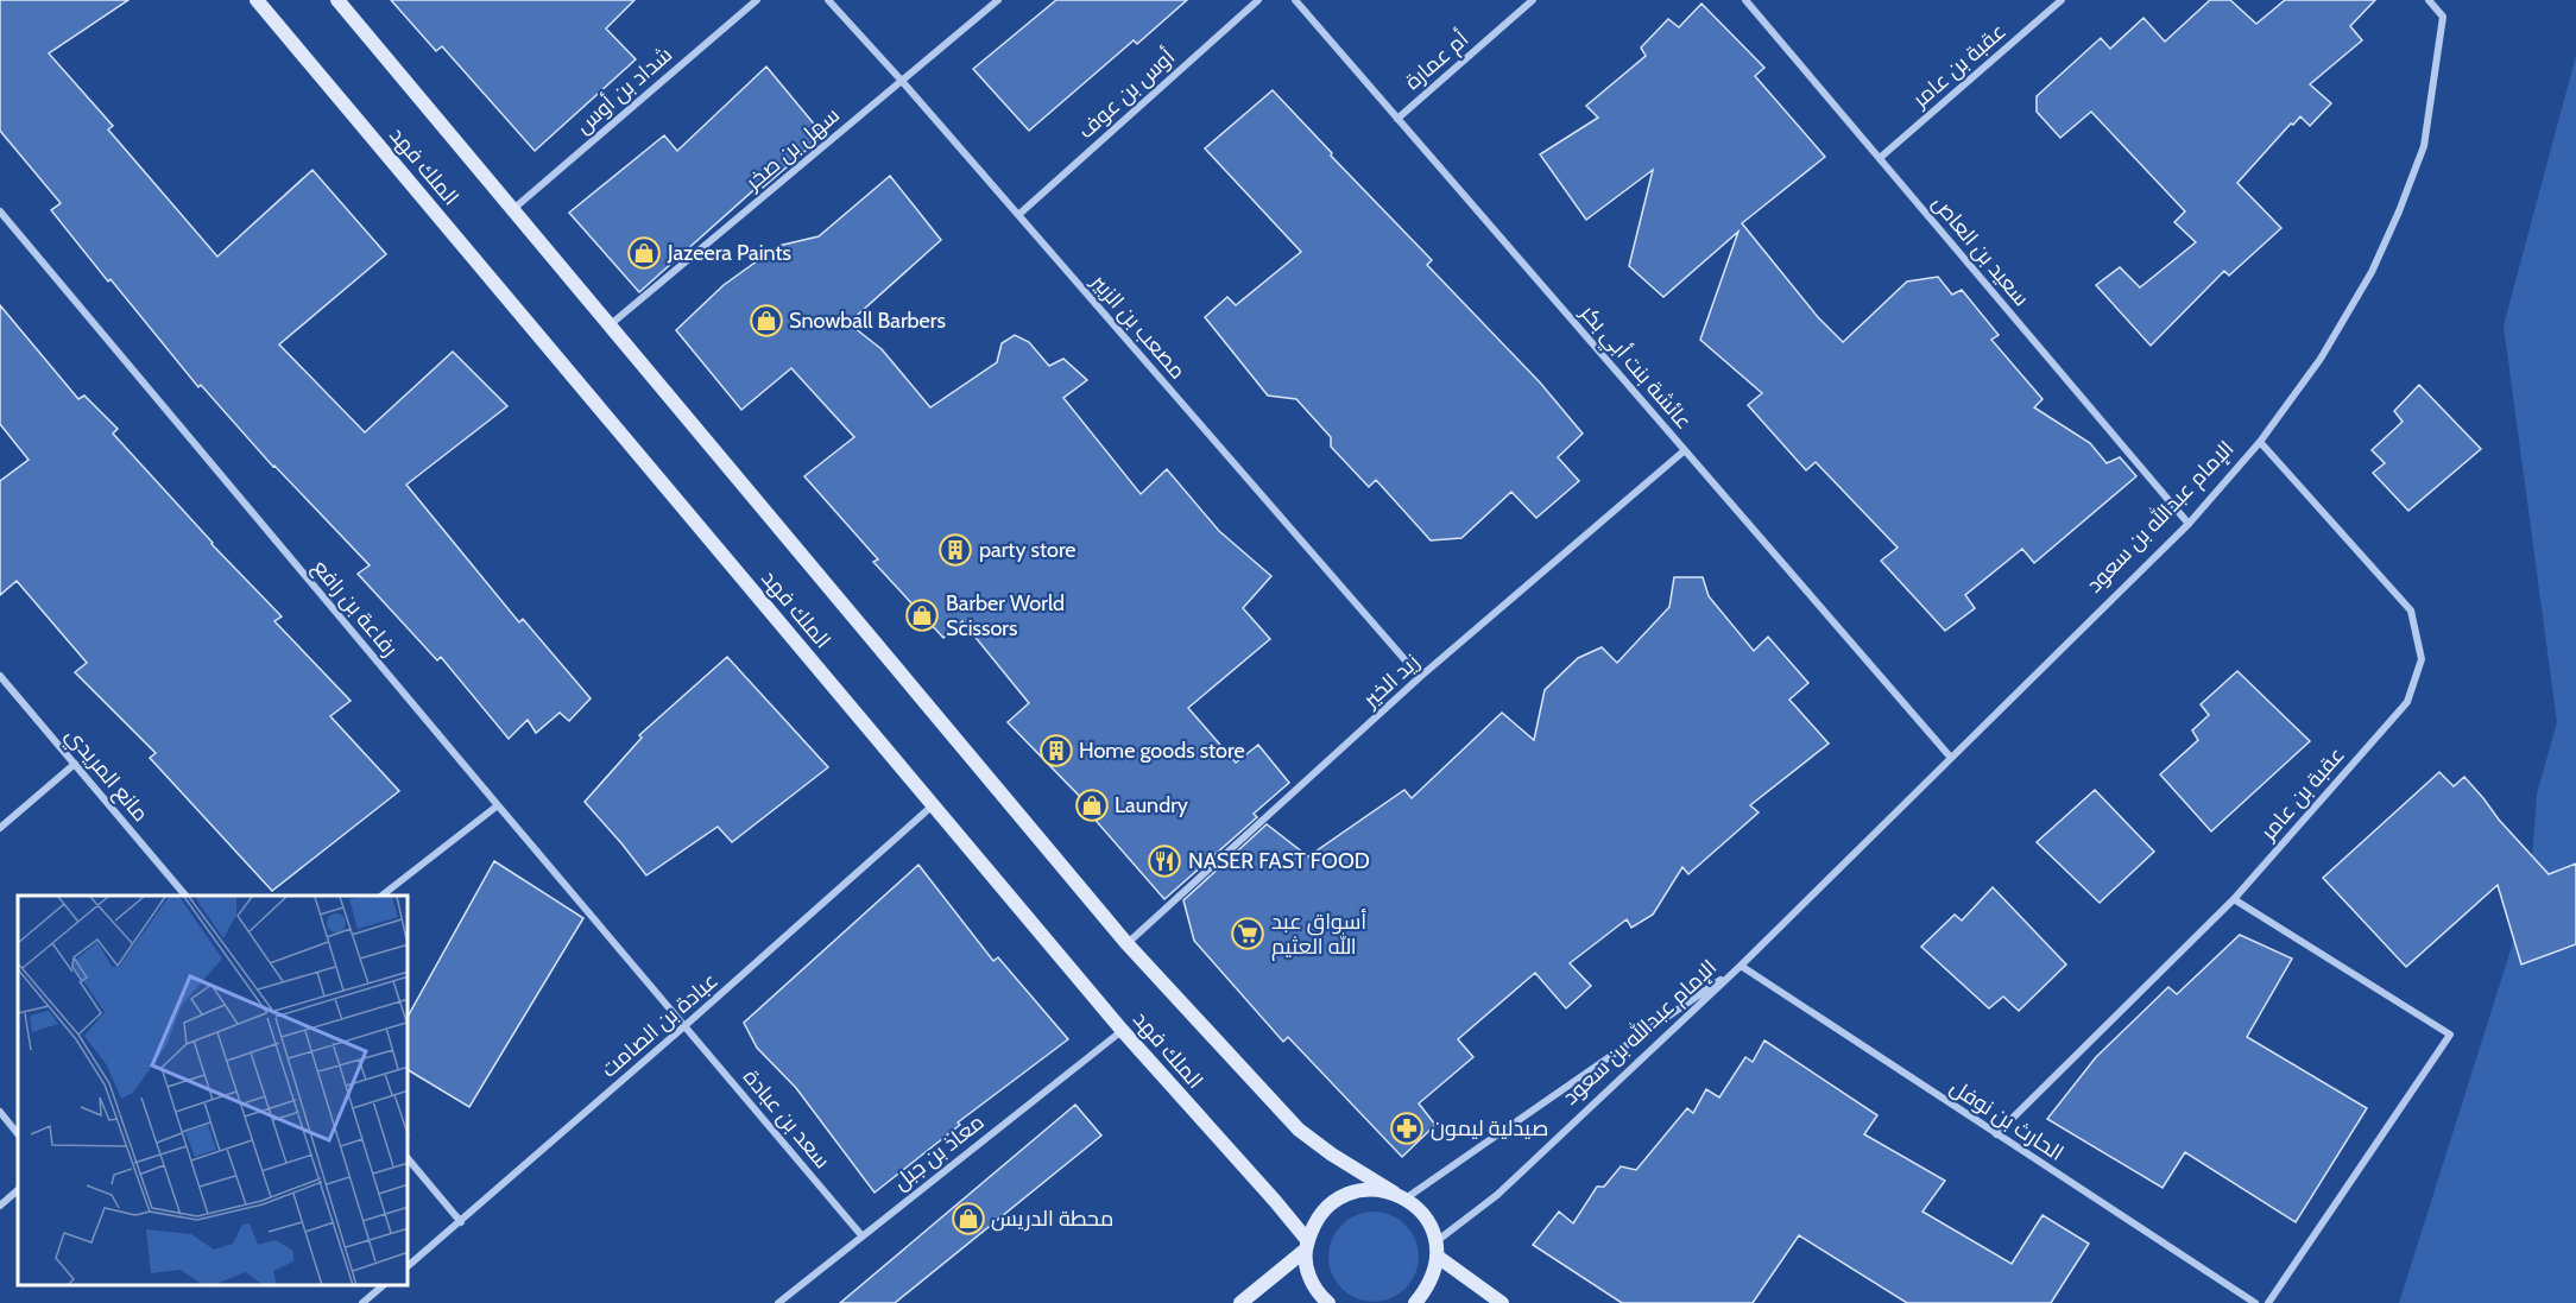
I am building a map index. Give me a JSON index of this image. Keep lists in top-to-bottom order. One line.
{"streets":{"street":["أم عمارة","عقبة بن عامر","شداد بن أوس","أوس بن عوف","سهل بن صخر","الملك فهد","سعيد بن العاص","مصعب بن الزبير","عائشة بنت أبي بكر","الإمام عبدالله بن سعود","رفاعة بن رافع","زيد الخير","مانع المريدي","عبادة بن الصامت","سعد بن عبادة","الحارث بن نوفل","معاذ بن جبل"]},"crossings":[["أم عمارة","عائشة بنت أبي بكر"],["عقبة بن عامر","سعيد بن العاص"],["عقبة بن عامر","الإمام عبدالله بن سعود"],["عقبة بن عامر","الحارث بن نوفل"],["شداد بن أوس","الملك فهد"],["أوس بن عوف","مصعب بن الزبير"],["سهل بن صخر","الملك فهد"],["سهل بن صخر","مصعب بن الزبير"],["الملك فهد","الإمام عبدالله بن سعود"],["الملك فهد","زيد الخير"],["الملك فهد","عبادة بن الصامت"],["الملك فهد","معاذ بن جبل"],["سعيد بن العاص","الإمام عبدالله بن سعود"],["مصعب بن الزبير","زيد الخير"],["عائشة بنت أبي بكر","الإمام عبدالله بن سعود"],["عائشة بنت أبي بكر","زيد الخير"],["الإمام عبدالله بن سعود","الحارث بن نوفل"],["رفاعة بن رافع","عبادة بن الصامت"],["رفاعة بن رافع","سعد بن عبادة"],["عبادة بن الصامت","سعد بن عبادة"],["سعد بن عبادة","معاذ بن جبل"]],"places":{"shop":["Jazeera Paints","Snowball Barbers","Barber World Scissors","Laundry","محطة الدريس"],"building":["party store","Home goods store"],"restaurant":["NASER FAST FOOD"],"supermarket":["أسواق عبد الله العثيم"],"pharmacy":["صيدلية ليمون"]}}
